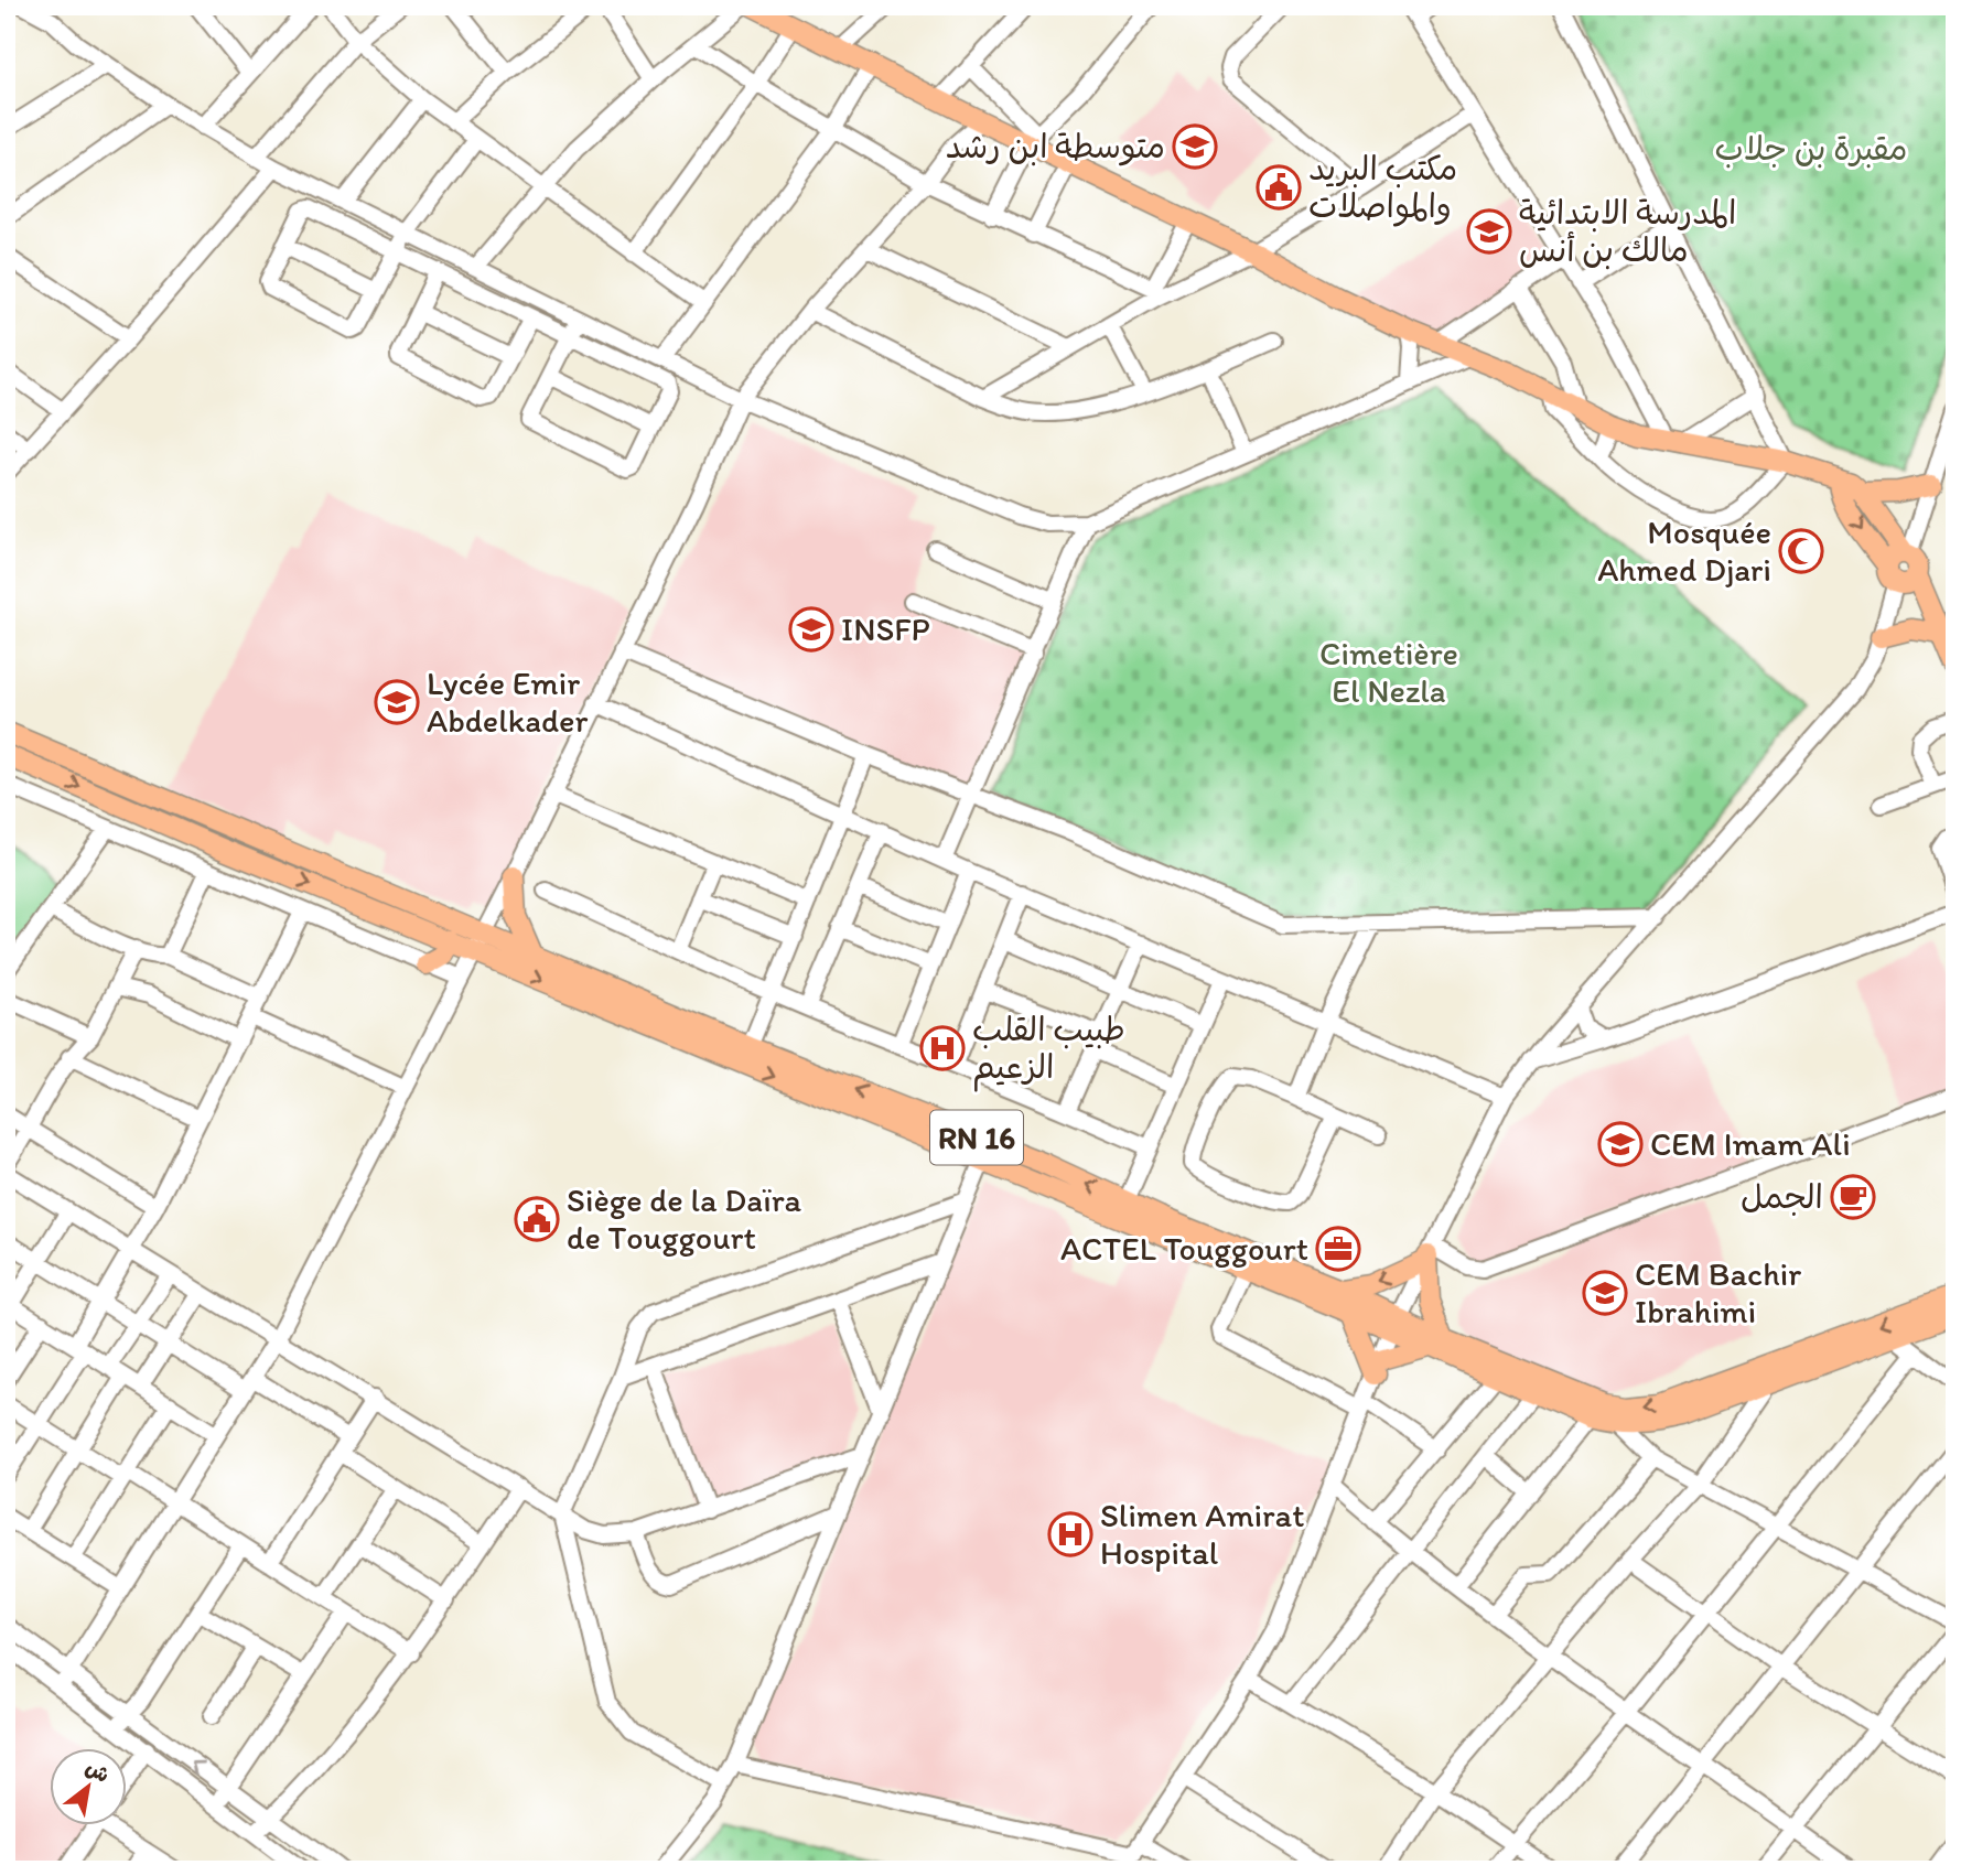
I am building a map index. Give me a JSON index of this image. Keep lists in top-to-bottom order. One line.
{"streets":{"main road":["RN 16"]},"parks":["مقبرة بن جلاب","Cimetière El Nezla"],"places":{"school or university":["متوسطة ابن رشد","المدرسة الابتدائية مالك بن أنس","INSFP","Lycée Emir Abdelkader","CEM Imam Ali","CEM Bachir Ibrahimi"],"public building":["مكتب البريد والمواصلات","Siège de la Daïra de Touggourt"],"mosque":["Mosquée Ahmed Djari"],"hospital":["طبيب القلب الزعيم","Slimen Amirat Hospital"],"cafe":["الجمل"],"office":["ACTEL Touggourt"]},"north":"top right"}
